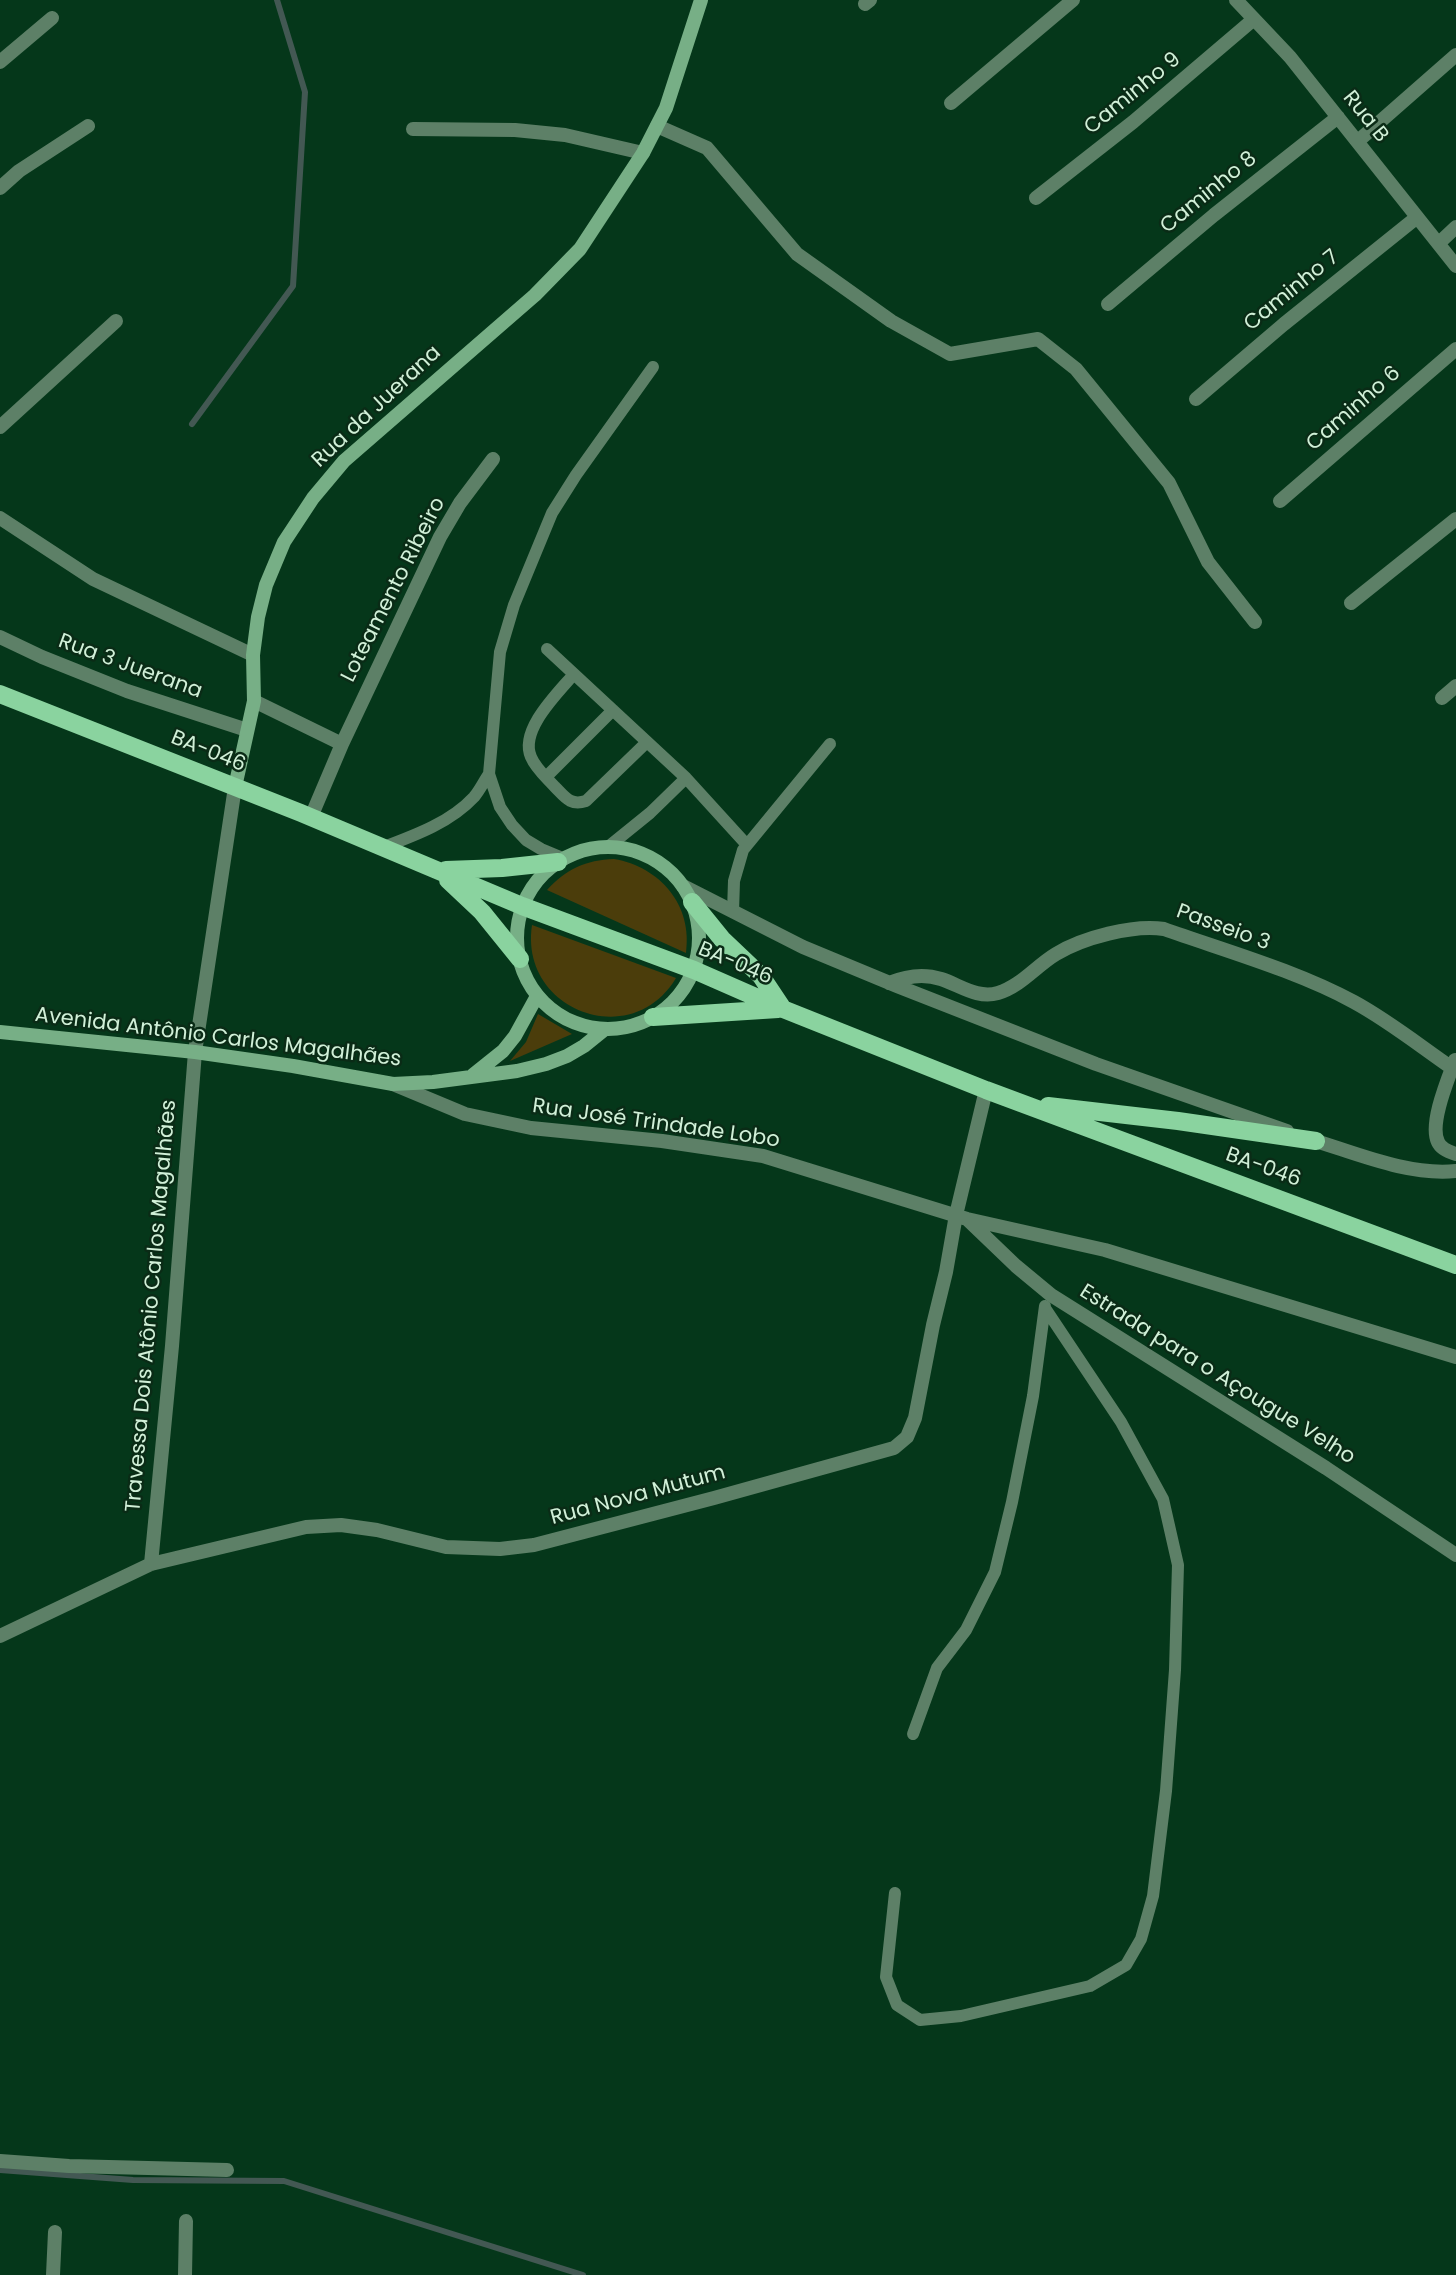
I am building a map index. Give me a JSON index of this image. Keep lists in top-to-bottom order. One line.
{"streets":{"main road":["Rua da Juerana","BA-046","Avenida Antônio Carlos Magalhães"],"street":["Caminho 9","Rua B","Caminho 8","Caminho 7","Caminho 6","Loteamento Ribeiro","Rua 3 Juerana","Passeio 3","Rua José Trindade Lobo","Travessa Dois Atônio Carlos Magalhães","Estrada para o Açougue Velho","Rua Nova Mutum"]},"crossings":[["Caminho 9","Rua B"],["Rua B","Caminho 8"],["Rua B","Caminho 7"],["Rua da Juerana","Rua 3 Juerana"],["Rua da Juerana","BA-046"],["Rua da Juerana","Travessa Dois Atônio Carlos Magalhães"],["BA-046","Travessa Dois Atônio Carlos Magalhães"],["BA-046","Rua Nova Mutum"],["Avenida Antônio Carlos Magalhães","Rua José Trindade Lobo"],["Avenida Antônio Carlos Magalhães","Travessa Dois Atônio Carlos Magalhães"],["Rua José Trindade Lobo","Estrada para o Açougue Velho"],["Rua José Trindade Lobo","Rua Nova Mutum"],["Travessa Dois Atônio Carlos Magalhães","Rua Nova Mutum"],["Estrada para o Açougue Velho","Rua Nova Mutum"]]}
